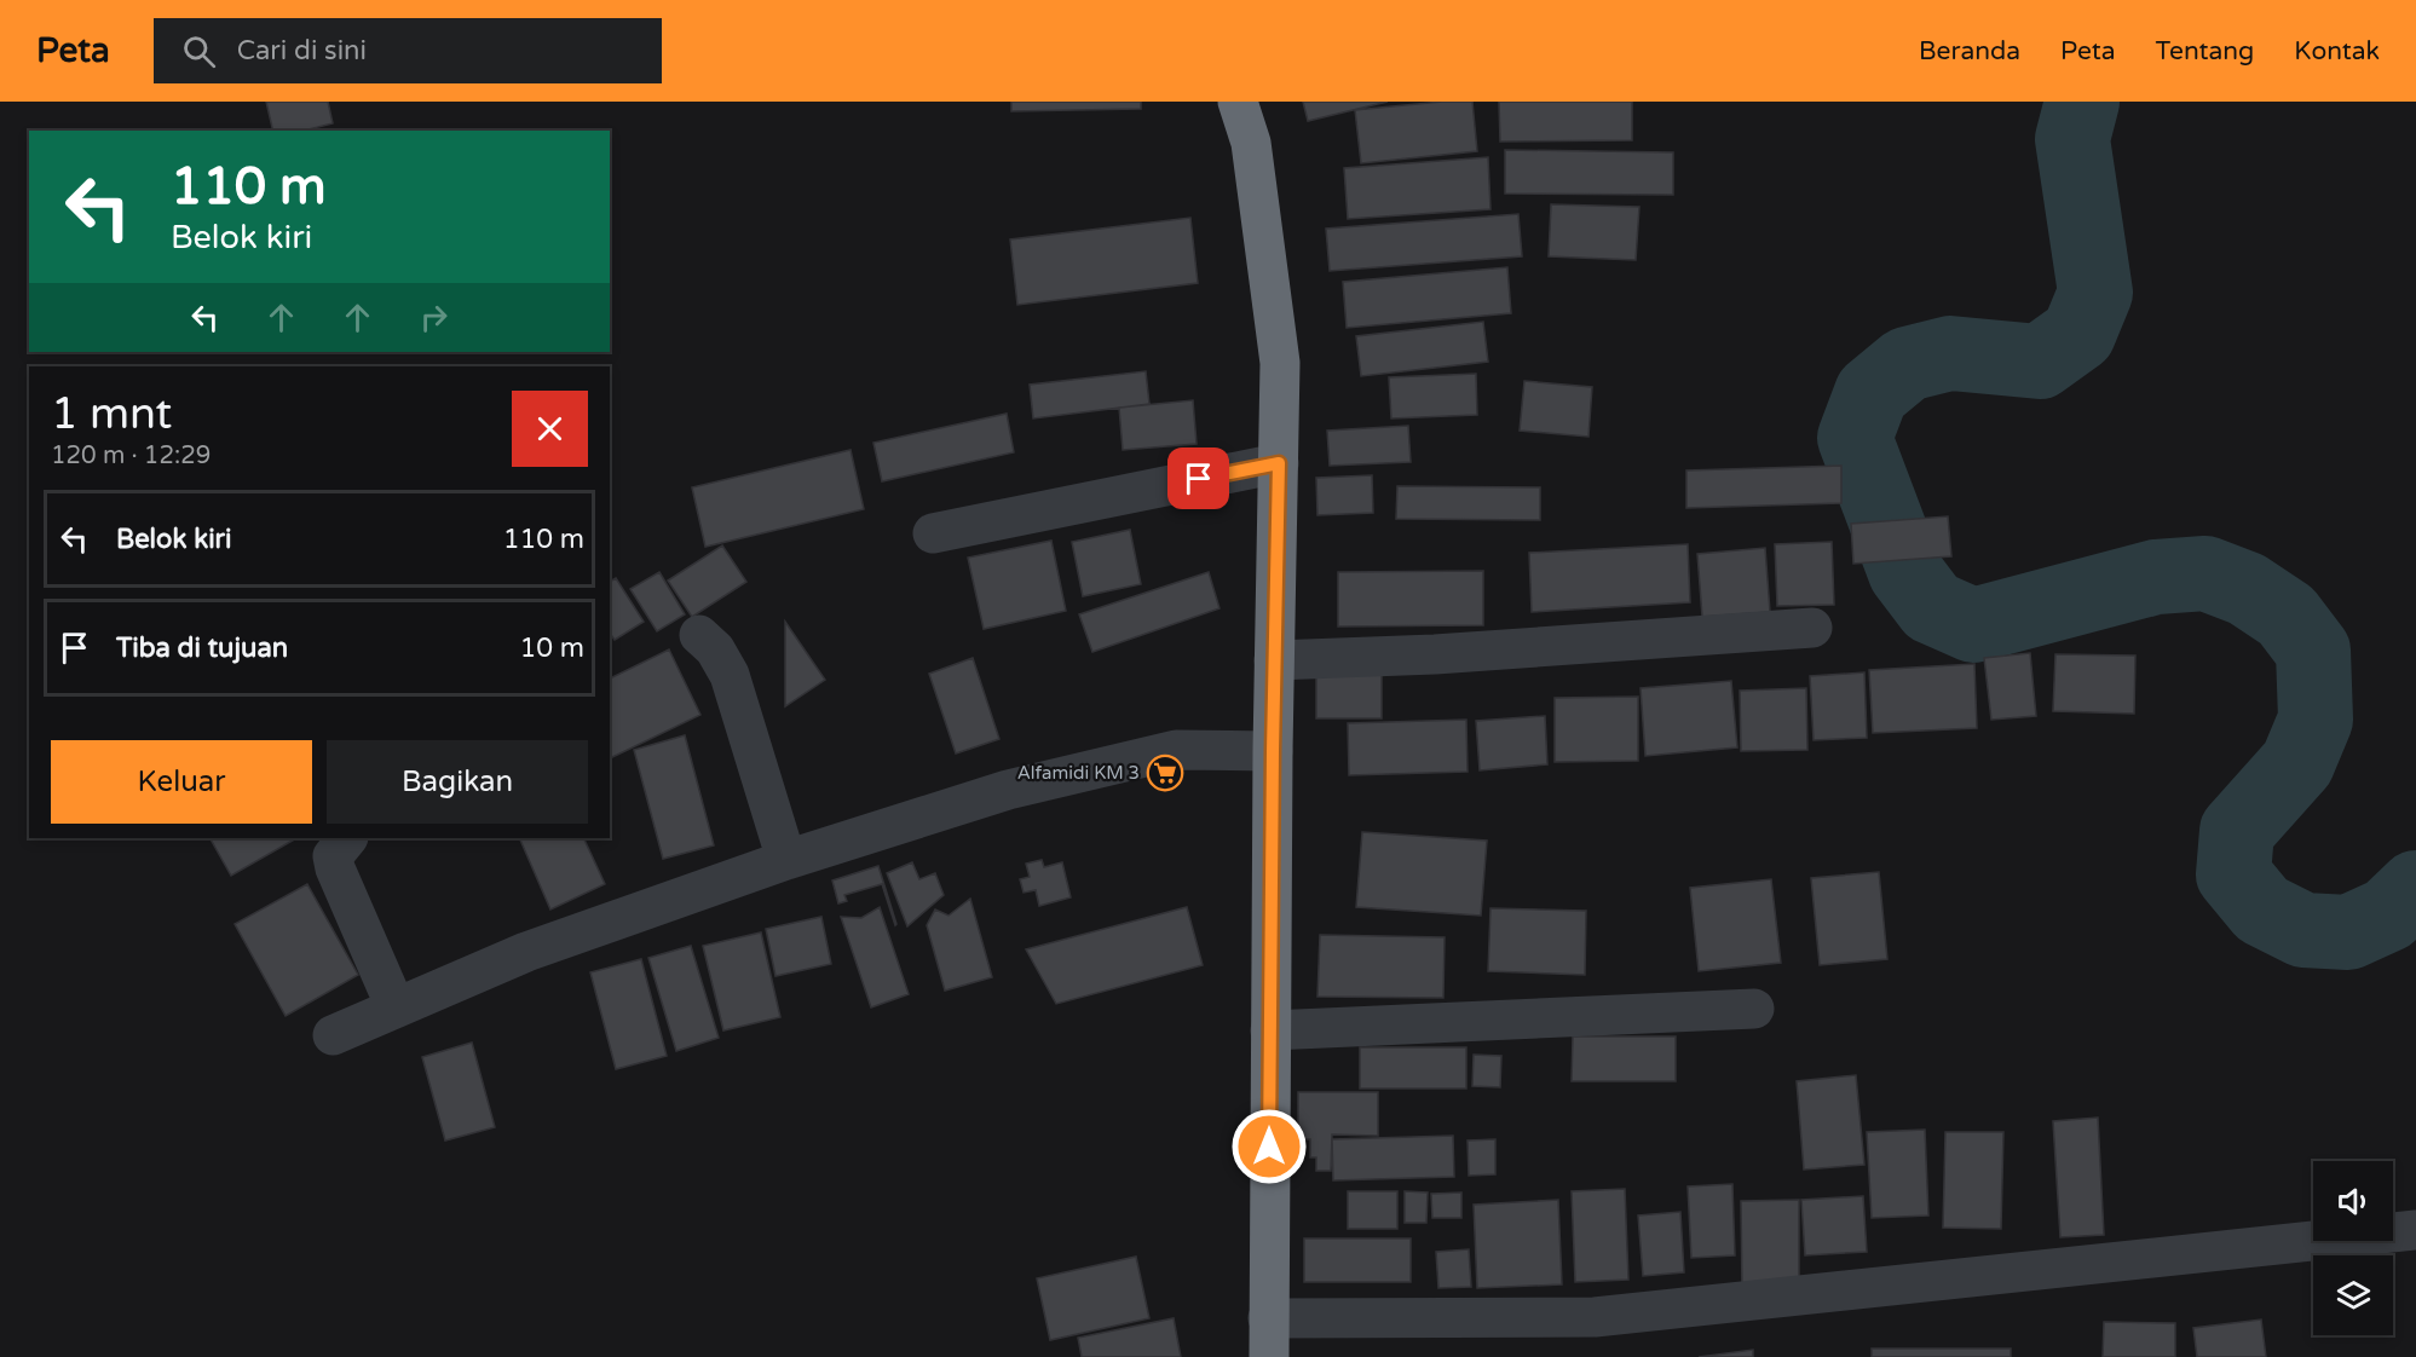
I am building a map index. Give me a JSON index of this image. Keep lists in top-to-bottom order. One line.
{"places":{"supermarket":["Alfamidi KM 3"]},"page":{"header":"Peta","search":"Cari di sini","nav":["Beranda","Peta","Tentang","Kontak"],"turn":["110 m","Belok kiri"],"heading":["1 mnt","120 m · 12:29"],"list":[{"name":"Belok kiri","value":"110 m"},{"name":"Tiba di tujuan","value":"10 m"}],"buttons":["Keluar","Bagikan"]}}
